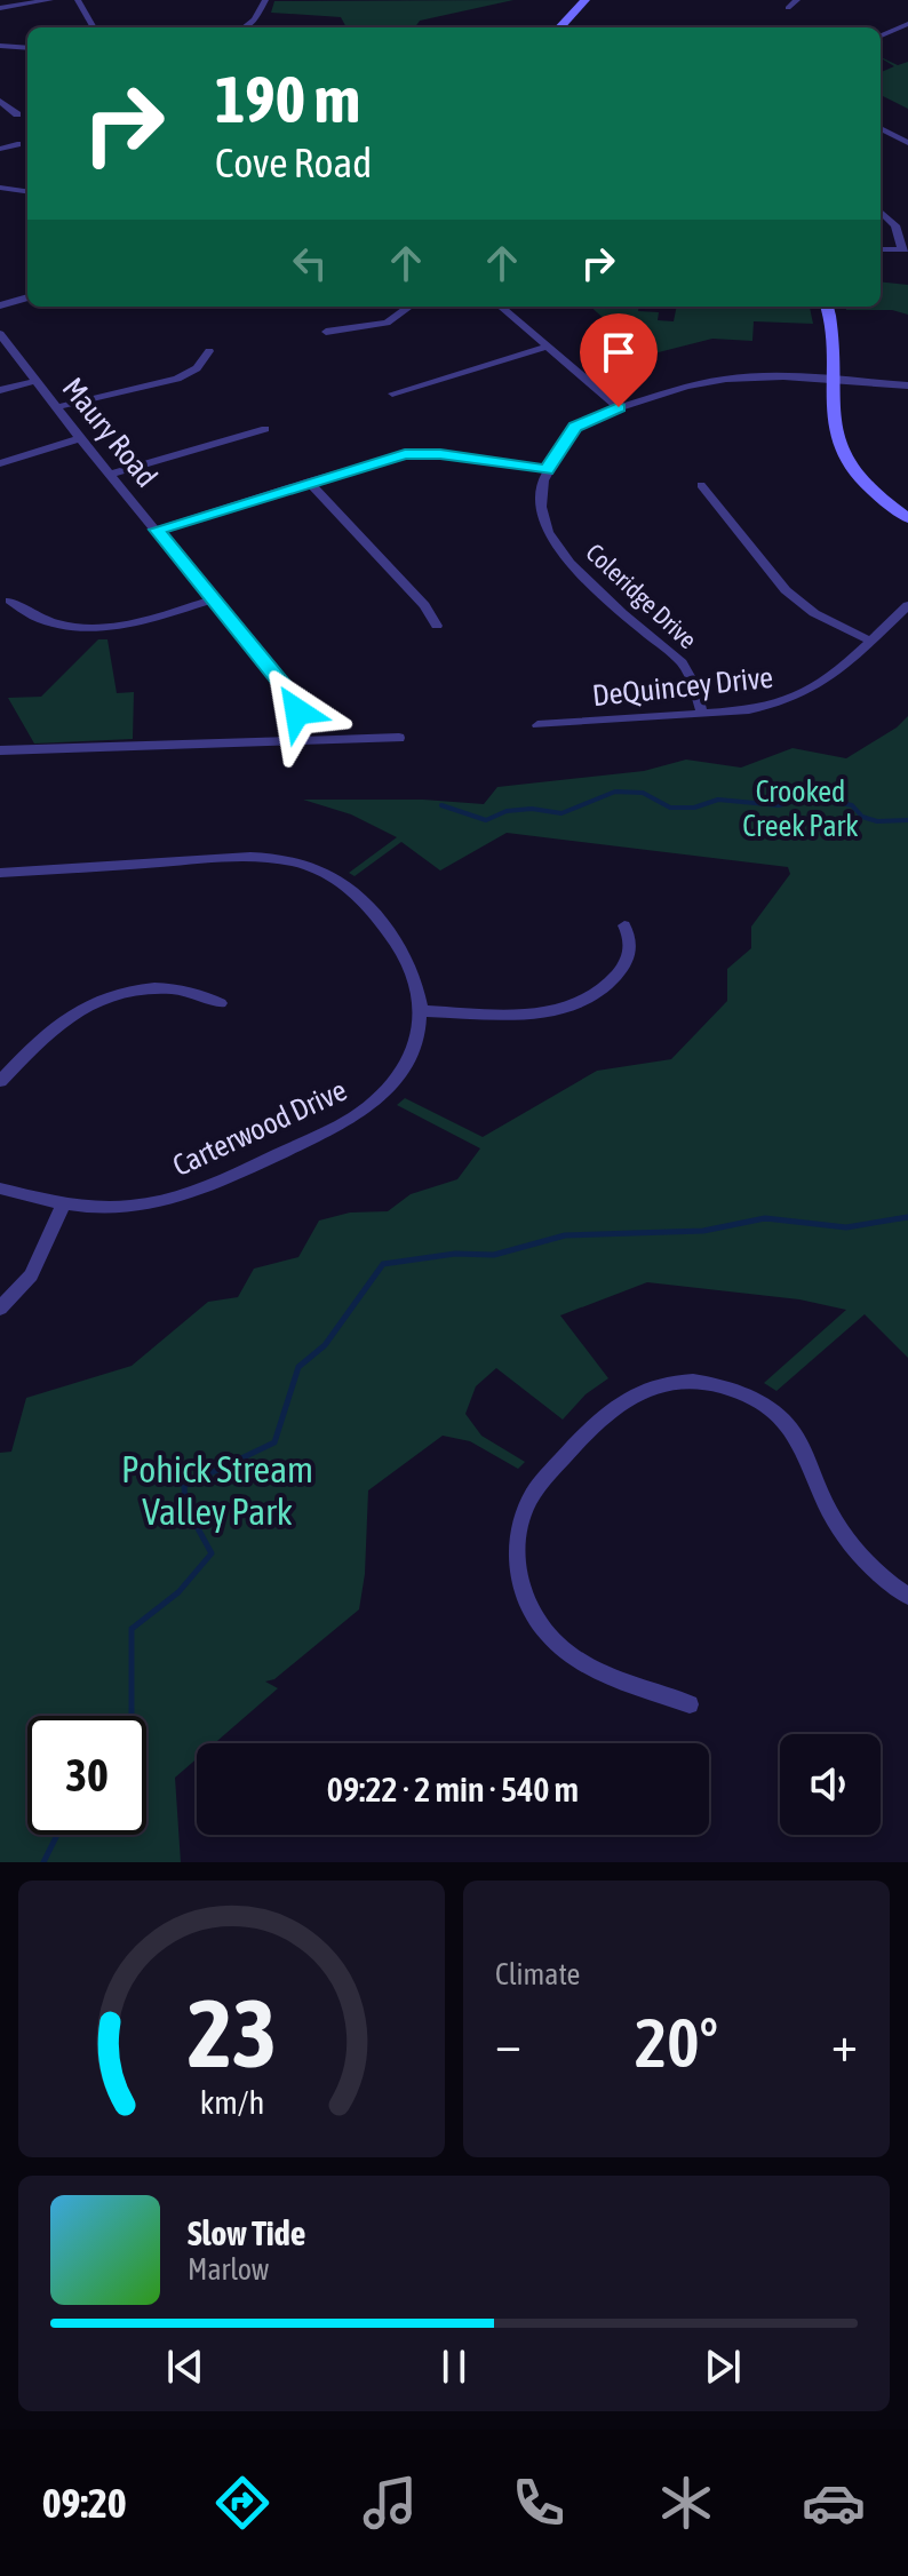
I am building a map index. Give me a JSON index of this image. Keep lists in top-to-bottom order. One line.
{"streets":{"street":["Maury Road","Coleridge Drive","DeQuincey Drive","Carterwood Drive"]},"crossings":[["Coleridge Drive","DeQuincey Drive"]],"parks":["Crooked Creek Park","Pohick Stream Valley Park"],"page":{"turn":["190 m","Cove Road"],"limit":"30","trip":"09:22 · 2 min · 540 m","tile":"Climate","heat":["−","20°","+"],"song":["Slow Tide","Marlow"],"tabs":"09:20","gauge":["23","km/h"]}}
